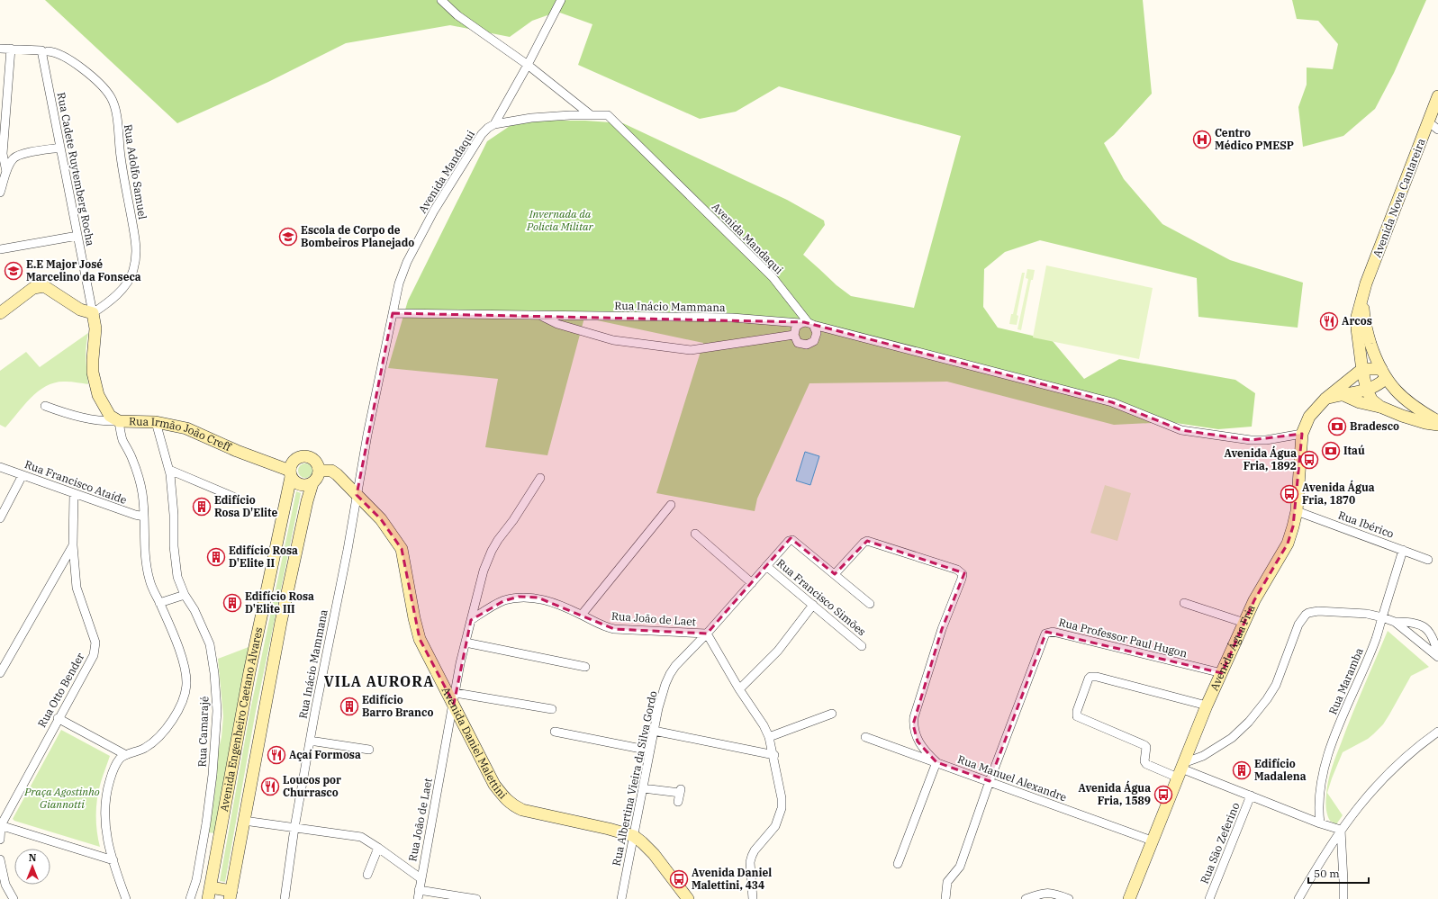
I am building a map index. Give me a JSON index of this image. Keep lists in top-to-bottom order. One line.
{"streets":{"street":["Rua Cadete Ruytemberg Rocha","Rua Adolfo Samuel","Avenida Mandaqui","Avenida Nova Cantareira","Rua Inácio Mammana","Rua Irmão João Creff","Rua Francisco Ataíde","Rua Ibérico","Rua Francisco Simões","Rua João de Laet","Rua Professor Paul Hugon","Avenida Água Fria","Rua Maramba","Rua Otto Bender","Avenida Engenheiro Caetano Alvares","Rua Camarajé","Avenida Daniel Malettini","Rua Albertina Vieira da Silva Gordo","Rua Manuel Alexandre","Rua São Zeferino"]},"crossings":[["Rua Cadete Ruytemberg Rocha","Rua Adolfo Samuel"],["Avenida Mandaqui","Rua Inácio Mammana"],["Avenida Nova Cantareira","Avenida Água Fria"],["Rua Inácio Mammana","Avenida Daniel Malettini"],["Rua Irmão João Creff","Avenida Engenheiro Caetano Alvares"],["Rua Irmão João Creff","Rua Camarajé"],["Rua Irmão João Creff","Avenida Daniel Malettini"],["Rua Francisco Ataíde","Rua Otto Bender"],["Rua Ibérico","Avenida Água Fria"],["Rua Ibérico","Rua Maramba"],["Rua Francisco Simões","Rua Albertina Vieira da Silva Gordo"],["Rua João de Laet","Avenida Daniel Malettini"],["Rua João de Laet","Rua Albertina Vieira da Silva Gordo"],["Rua Professor Paul Hugon","Avenida Água Fria"],["Rua Professor Paul Hugon","Rua Manuel Alexandre"],["Avenida Água Fria","Rua Manuel Alexandre"],["Avenida Engenheiro Caetano Alvares","Avenida Daniel Malettini"],["Avenida Daniel Malettini","Rua Albertina Vieira da Silva Gordo"]],"districts":["VILA AURORA"],"parks":["Invernada da Polícia Militar","Praça Agostinho Giannotti"],"places":{"hospital":["Centro Médico PMESP"],"school or university":["Escola de Corpo de Bombeiros Planejado","E.E Major José Marcelino da Fonseca"],"restaurant":["Arcos","Açaí Formosa","Loucos por Churrasco"],"bank":["Bradesco","Itaú"],"bus stop":["Avenida Água Fria, 1892","Avenida Água Fria, 1870","Avenida Água Fria, 1589","Avenida Daniel Malettini, 434"],"building":["Edifício Rosa D'Elite","Edifício Rosa D'Elite II","Edifício Rosa D'Elite III","Edifício Barro Branco","Edifício Madalena"]},"scale_bar":"50 m","north":"top"}
